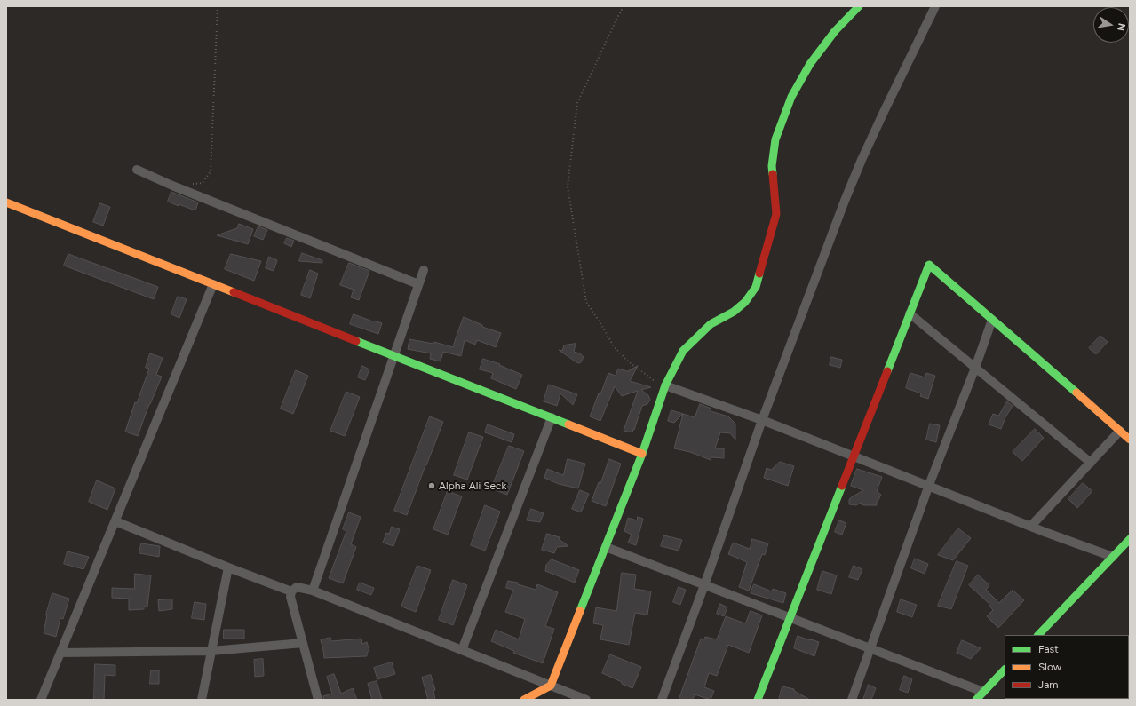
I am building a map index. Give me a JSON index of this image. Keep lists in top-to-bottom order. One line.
{"places":["Alpha Ali Seck"],"legend":["Fast","Slow","Jam"],"north":"right"}
